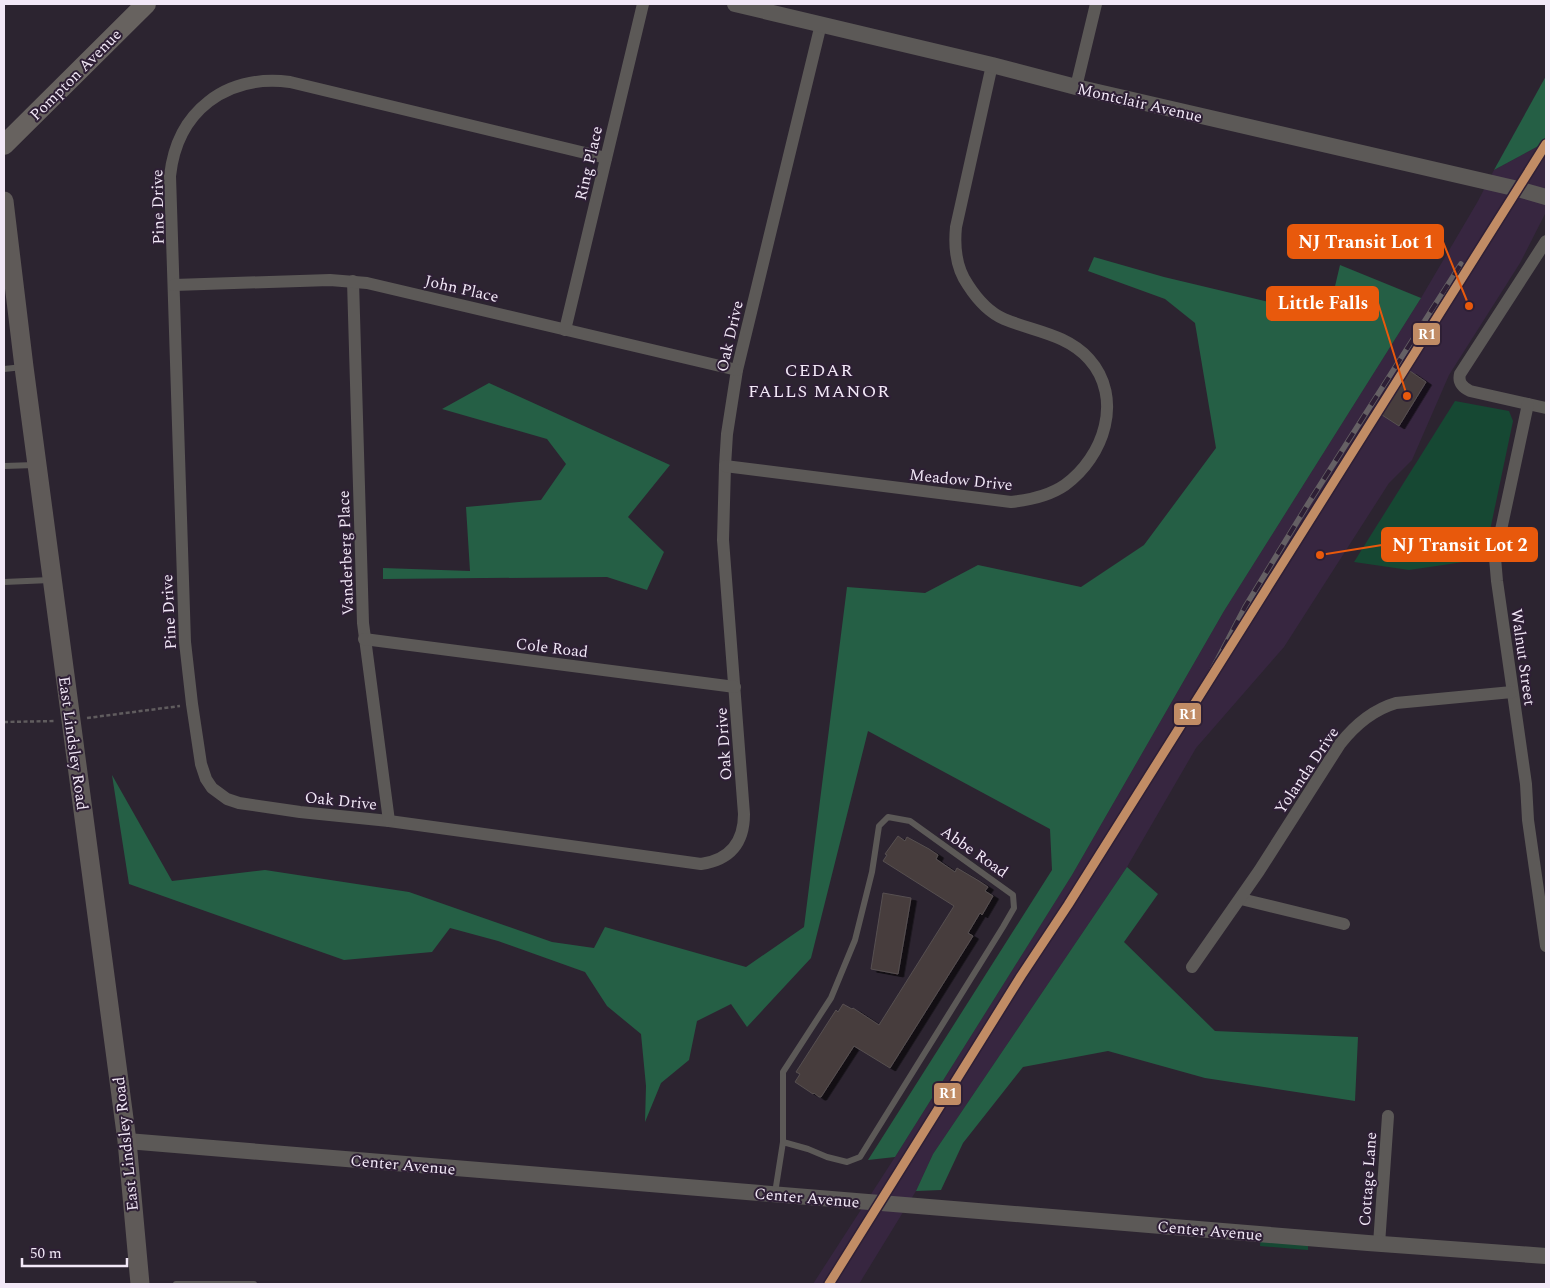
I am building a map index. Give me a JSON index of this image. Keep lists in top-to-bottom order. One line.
{"streets":{"main road":["Pompton Avenue","East Lindsley Road"],"street":["Montclair Avenue","Ring Place","Pine Drive","John Place","Oak Drive","Meadow Drive","Vanderberg Place","Cole Road","Walnut Street","Yolanda Drive","Center Avenue","Cottage Lane"],"lane":["Abbe Road"]},"crossings":[["Montclair Avenue","Oak Drive"],["Montclair Avenue","Meadow Drive"],["Ring Place","Pine Drive"],["Ring Place","John Place"],["Pine Drive","John Place"],["Pine Drive","Oak Drive"],["John Place","Oak Drive"],["John Place","Vanderberg Place"],["Oak Drive","Meadow Drive"],["Oak Drive","Vanderberg Place"],["Oak Drive","Cole Road"],["Vanderberg Place","Cole Road"],["Walnut Street","Yolanda Drive"],["East Lindsley Road","Center Avenue"],["Abbe Road","Center Avenue"],["Center Avenue","Cottage Lane"]],"districts":["CEDAR FALLS MANOR"],"places":["NJ Transit Lot 1","Little Falls","NJ Transit Lot 2"],"lines":["transit line R1"],"scale_bar":"50 m"}
